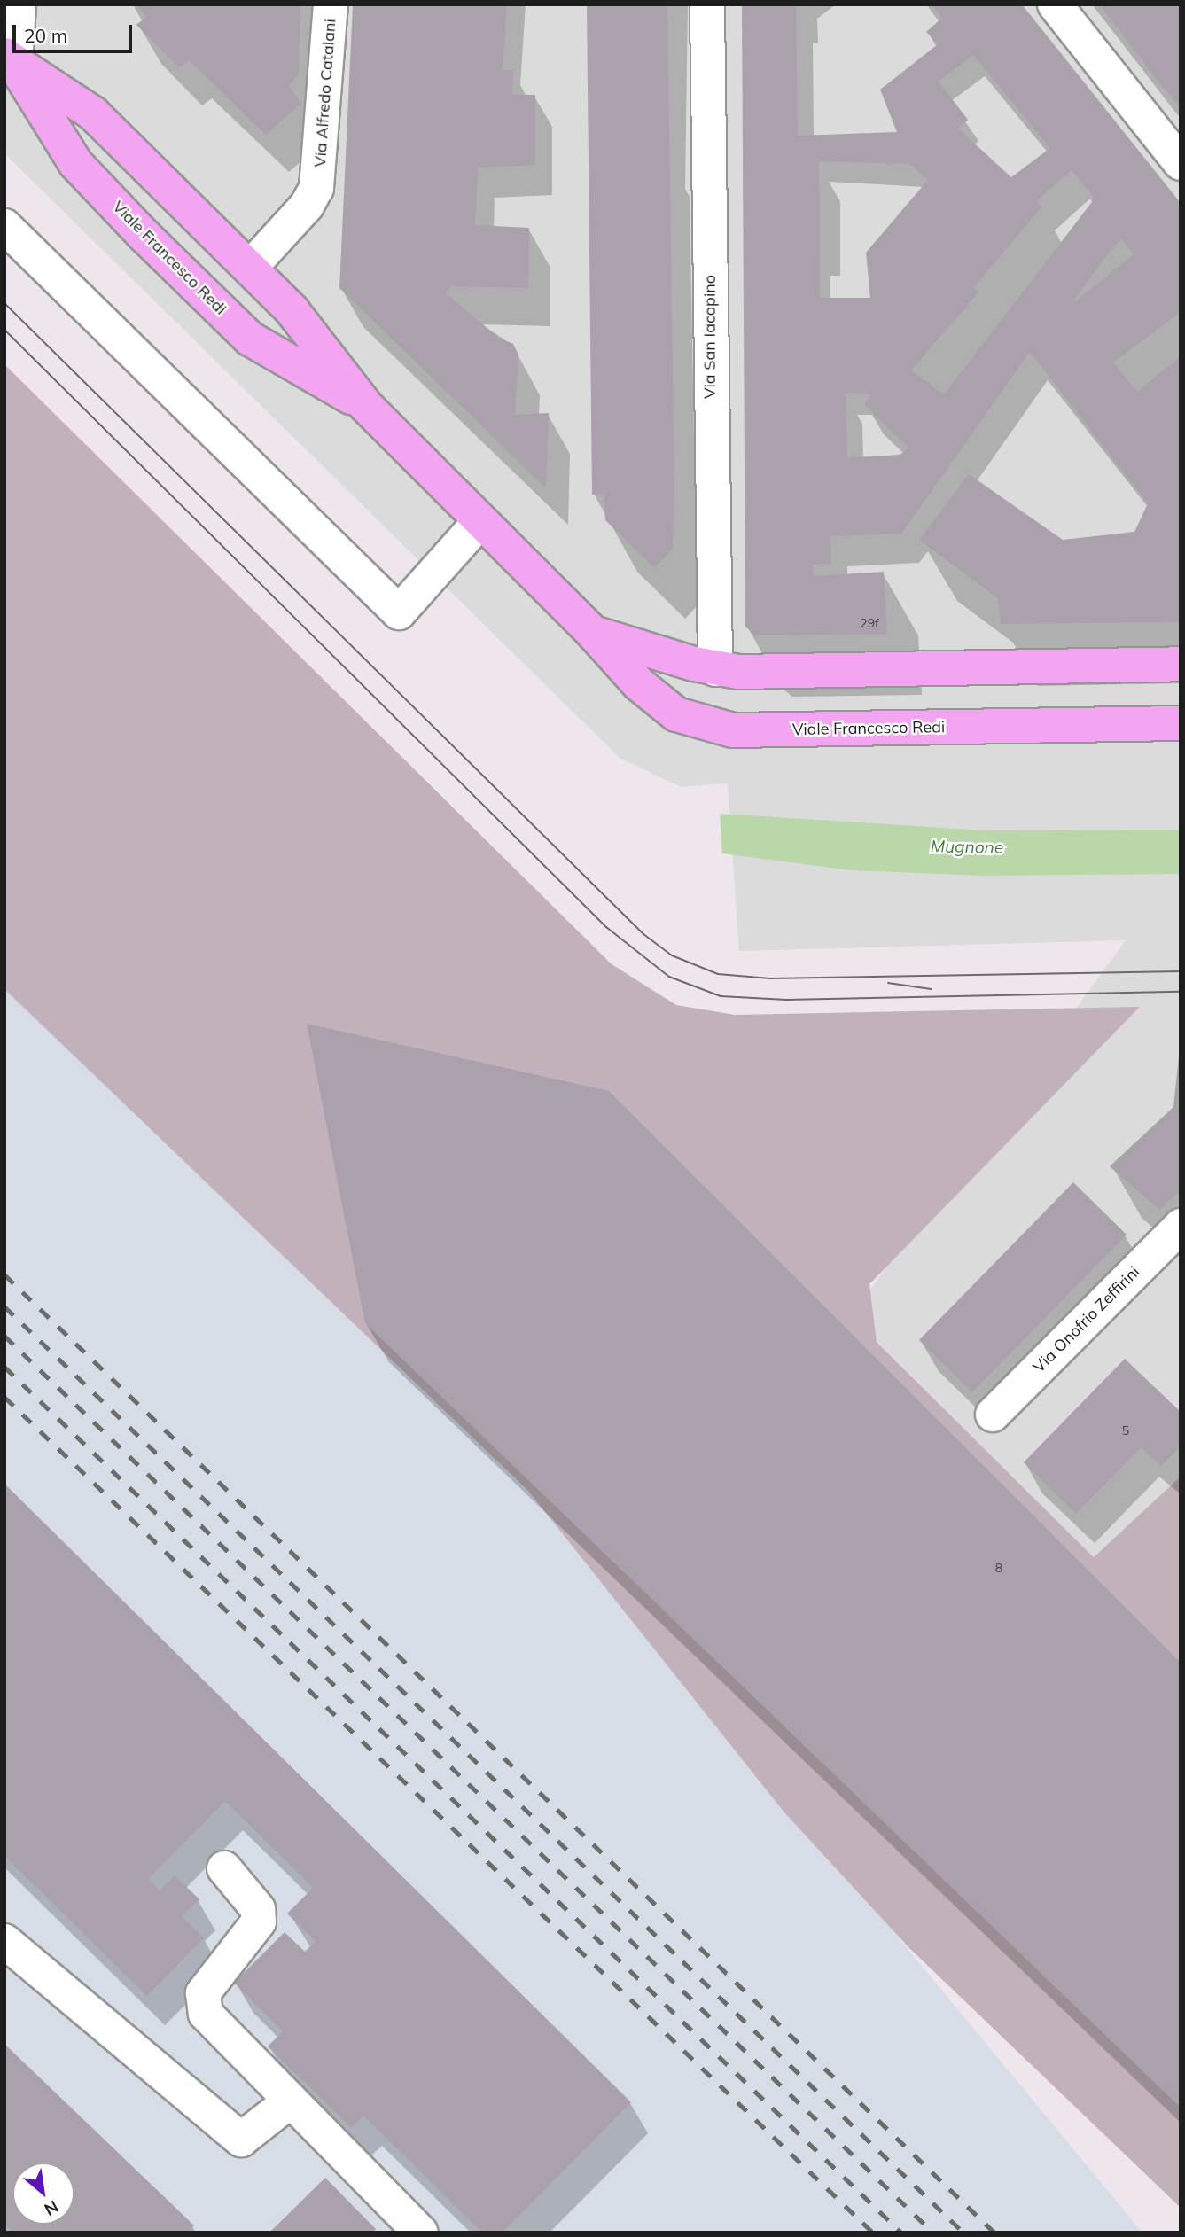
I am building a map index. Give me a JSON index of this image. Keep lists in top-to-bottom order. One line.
{"streets":{"main road":["Viale Francesco Redi"],"street":["Via Alfredo Catalani","Via San Iacopino","Via Onofrio Zeffirini"]},"crossings":[["Via Alfredo Catalani","Viale Francesco Redi"],["Viale Francesco Redi","Via San Iacopino"]],"water":["Mugnone"],"house_numbers":["29f","5","8"],"scale_bar":"20 m","north":"bottom right"}
